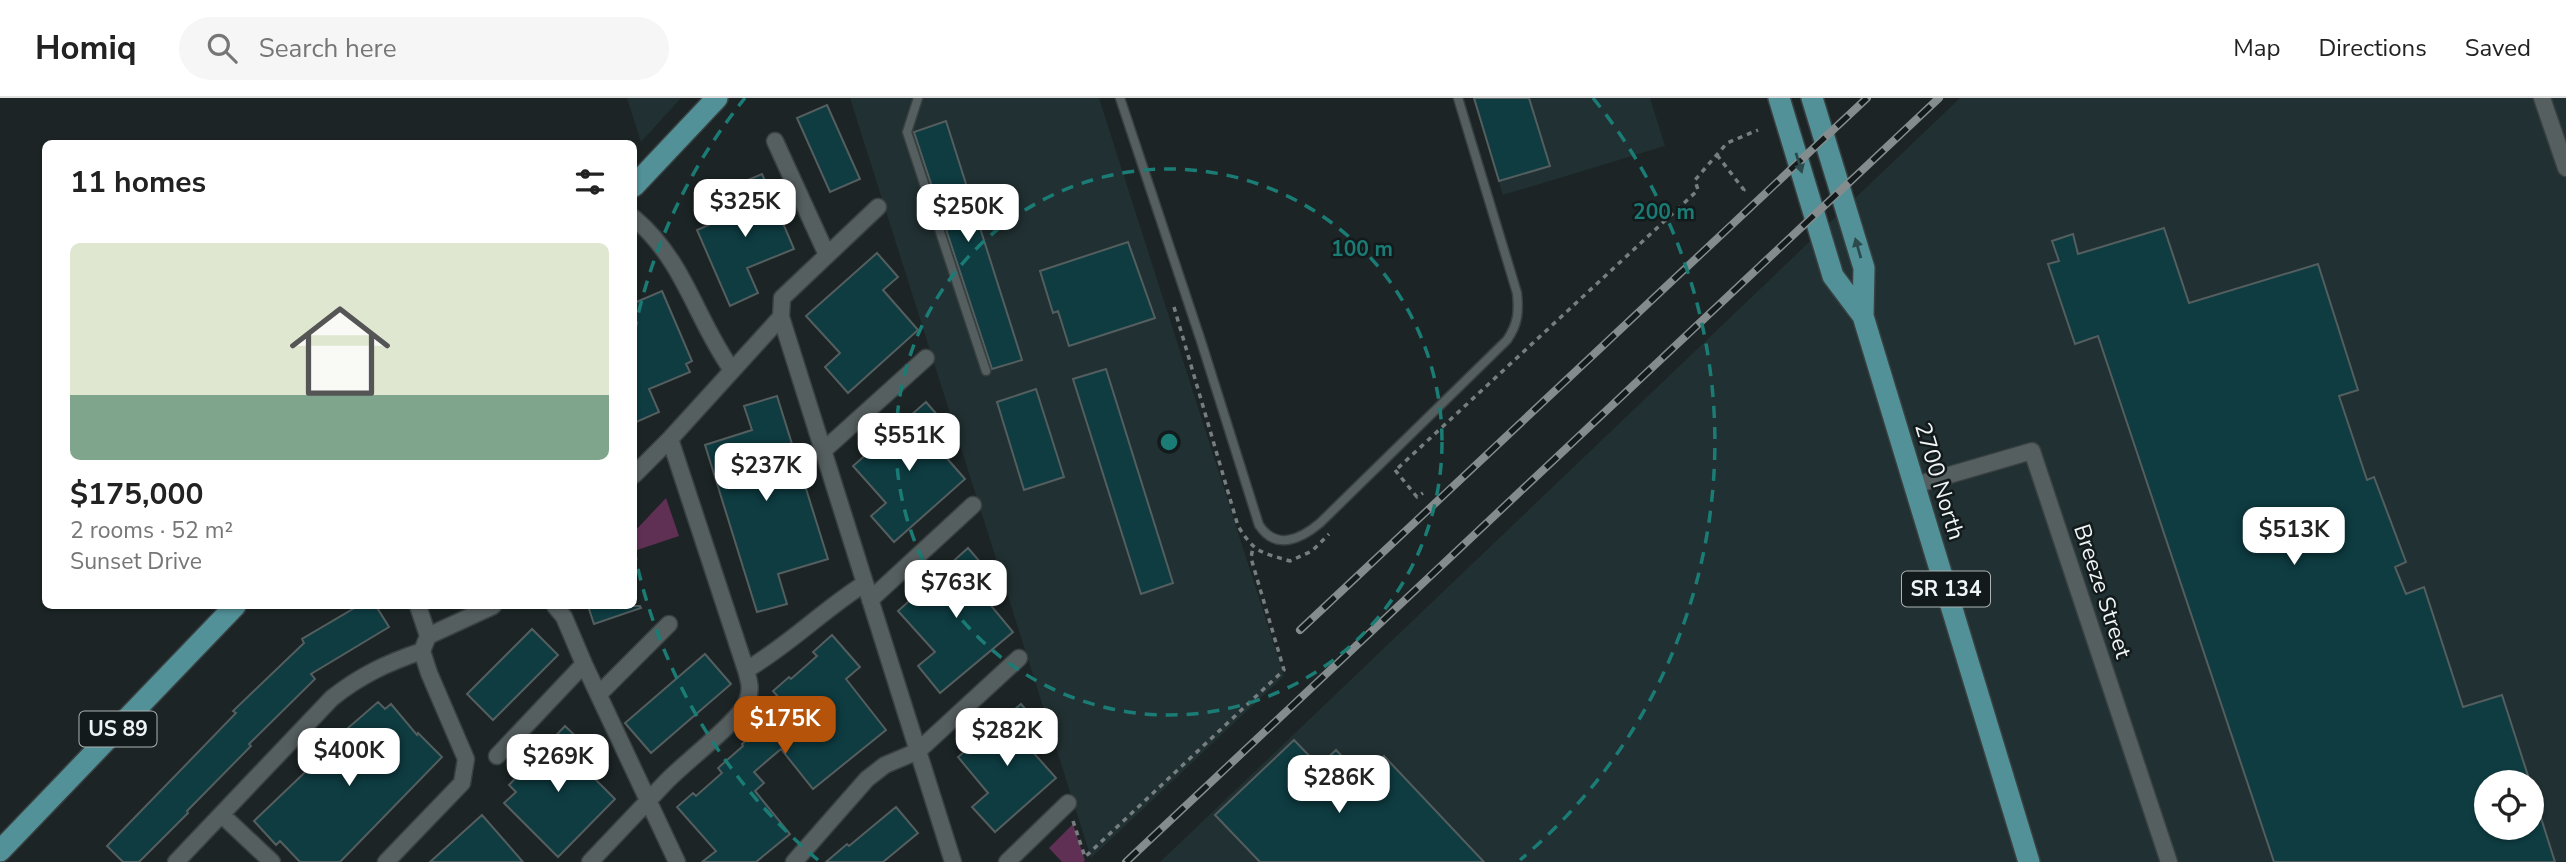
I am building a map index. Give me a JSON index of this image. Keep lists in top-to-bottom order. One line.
{"streets":{"main road":["2700 North","SR 134","US 89"],"street":["Breeze Street"]},"crossings":[["2700 North","Breeze Street"]],"page":{"header":"Homiq","search":"Search here","nav":["Map","Directions","Saved"],"heading":"11 homes","price":["$325K","$250K","$551K","$237K","$513K","$763K","$175K","$282K","$400K","$269K","$286K"],"list":[{"name":"$175,000","note":"2 rooms · 52 m² · Sunset Drive"}]},"rings":["200 m","100 m"]}
